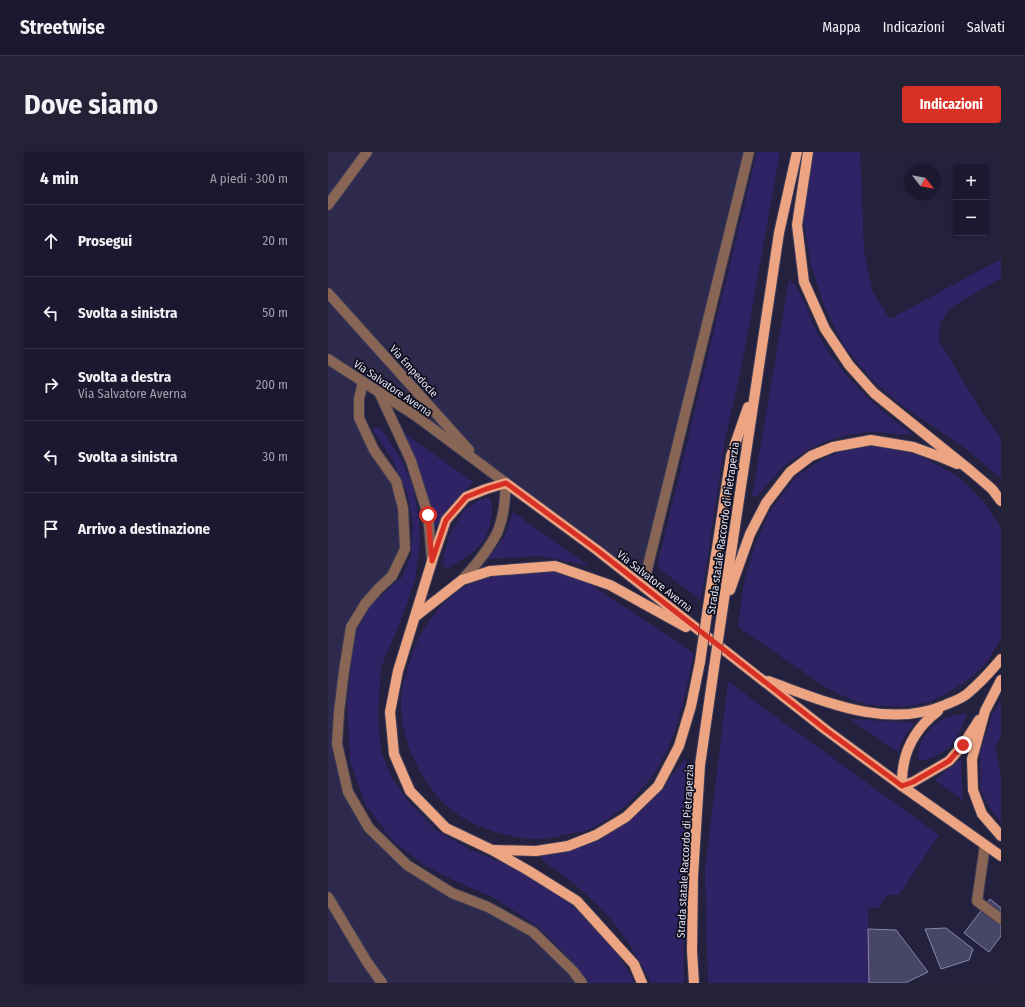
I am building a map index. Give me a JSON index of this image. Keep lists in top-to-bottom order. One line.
{"streets":{"main road":["Via Salvatore Averna","Strada statale Raccordo di Pietraperzia"],"street":["Via Empedocle"]},"crossings":[["Via Empedocle","Via Salvatore Averna"]],"north":"bottom right","page":{"header":"Streetwise","nav":["Mappa","Indicazioni","Salvati"],"buttons":"Indicazioni","title":"Dove siamo","heading":["4 min","A piedi · 300 m"],"map_buttons":["+","−"],"list":[["Prosegui","20 m"],["Svolta a sinistra","50 m"],["Svolta a destra","Via Salvatore Averna","200 m"],["Svolta a sinistra","30 m"],"Arrivo a destinazione"]}}
